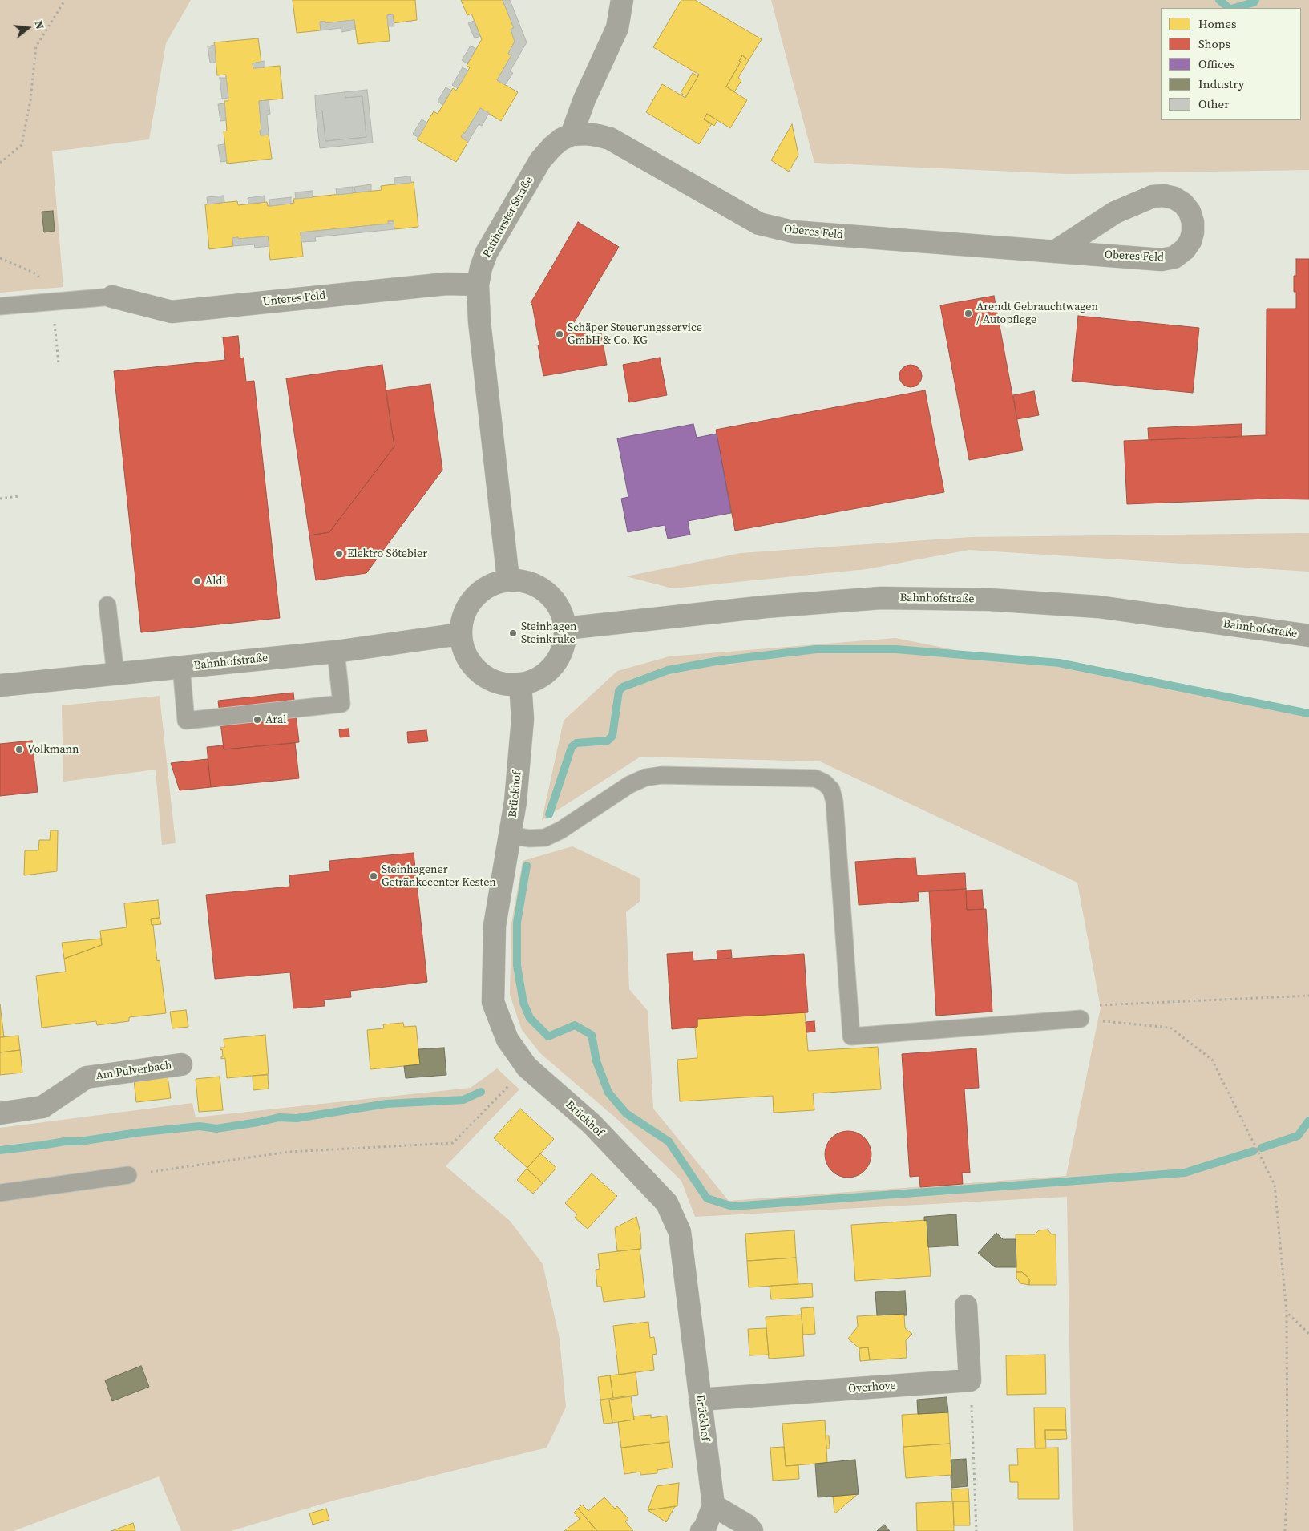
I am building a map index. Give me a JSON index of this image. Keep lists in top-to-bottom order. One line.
{"streets":{"street":["Patthorster Straße","Oberes Feld","Unteres Feld","Bahnhofstraße","Brückhof","Am Pulverbach","Overhove"]},"crossings":[["Patthorster Straße","Oberes Feld"],["Patthorster Straße","Unteres Feld"],["Patthorster Straße","Bahnhofstraße"],["Patthorster Straße","Brückhof"],["Bahnhofstraße","Brückhof"],["Brückhof","Overhove"]],"places":["Arendt Gebrauchtwagen / Autopflege","Schäper Steuerungsservice GmbH & Co. KG","Elektro Sötebier","Aldi","Steinhagen Steinkruke","Aral","Volkmann","Steinhagener Getränkecenter Kesten"],"legend":["Homes","Shops","Offices","Industry","Other"],"north":"right"}
